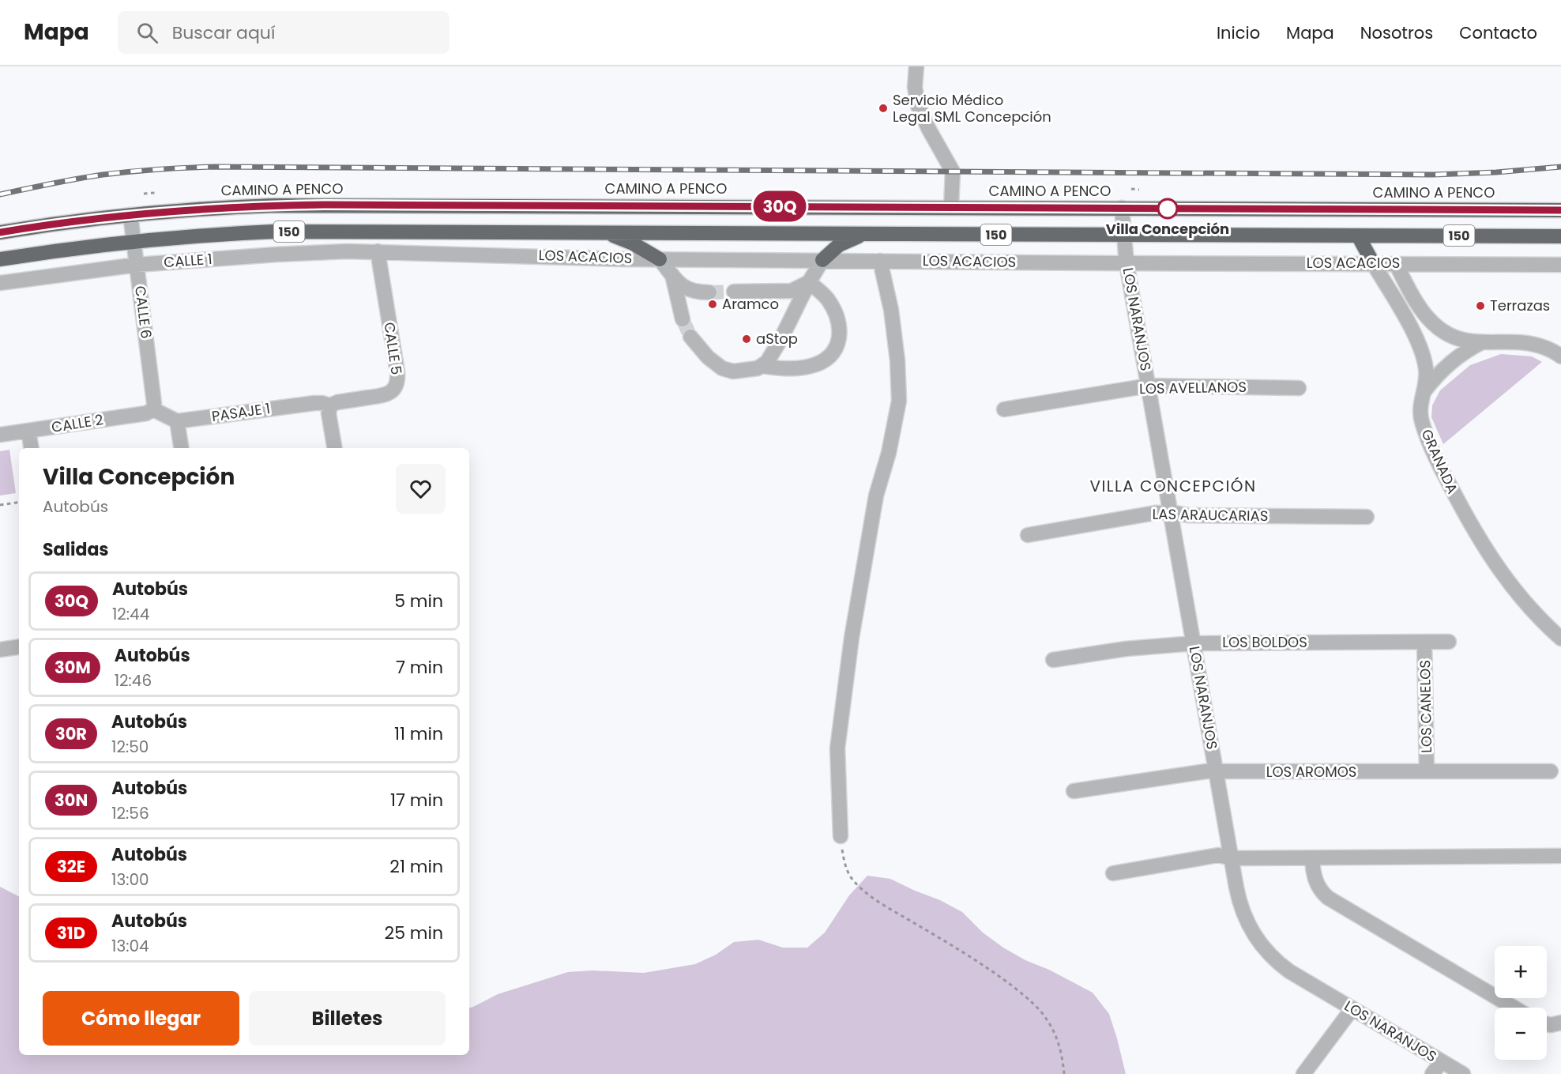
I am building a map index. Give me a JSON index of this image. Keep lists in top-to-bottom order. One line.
{"streets":{"highway":["CAMINO A PENCO","150"],"street":["LOS ACACIOS","CALLE 1","CALLE 6","LOS NARANJOS","CALLE 5","LOS AVELLANOS","PASAJE 1","CALLE 2","GRANADA","LAS ARAUCARIAS","LOS BOLDOS","LOS CANELOS","LOS AROMOS"]},"crossings":[["CAMINO A PENCO","CALLE 6"],["CAMINO A PENCO","LOS NARANJOS"],["150","CALLE 6"],["150","LOS NARANJOS"],["LOS ACACIOS","CALLE 1"],["LOS ACACIOS","LOS NARANJOS"],["LOS ACACIOS","CALLE 5"],["LOS ACACIOS","GRANADA"],["CALLE 1","CALLE 6"],["CALLE 1","CALLE 5"],["CALLE 6","CALLE 2"],["LOS NARANJOS","LOS AVELLANOS"],["LOS NARANJOS","LAS ARAUCARIAS"],["LOS NARANJOS","LOS BOLDOS"],["LOS NARANJOS","LOS AROMOS"],["CALLE 5","PASAJE 1"],["LOS BOLDOS","LOS CANELOS"],["LOS CANELOS","LOS AROMOS"]],"districts":["VILLA CONCEPCIÓN"],"places":["Servicio Médico Legal SML Concepción","Villa Concepción","Aramco","Terrazas","aStop"],"lines":["bus line 30Q"],"page":{"header":"Mapa","search":"Buscar aquí","nav":["Inicio","Mapa","Nosotros","Contacto"],"on_map":"30Q","heading":[["Villa Concepción","Autobús"],"Salidas"],"list":[{"mark":"30Q","name":"Autobús","note":"12:44","value":"5 min"},{"mark":"30M","name":"Autobús","note":"12:46","value":"7 min"},{"mark":"30R","name":"Autobús","note":"12:50","value":"11 min"},{"mark":"30N","name":"Autobús","note":"12:56","value":"17 min"},{"mark":"32E","name":"Autobús","note":"13:00","value":"21 min"},{"mark":"31D","name":"Autobús","note":"13:04","value":"25 min"}],"map_buttons":["+","−"],"buttons":["Cómo llegar","Billetes"]}}
